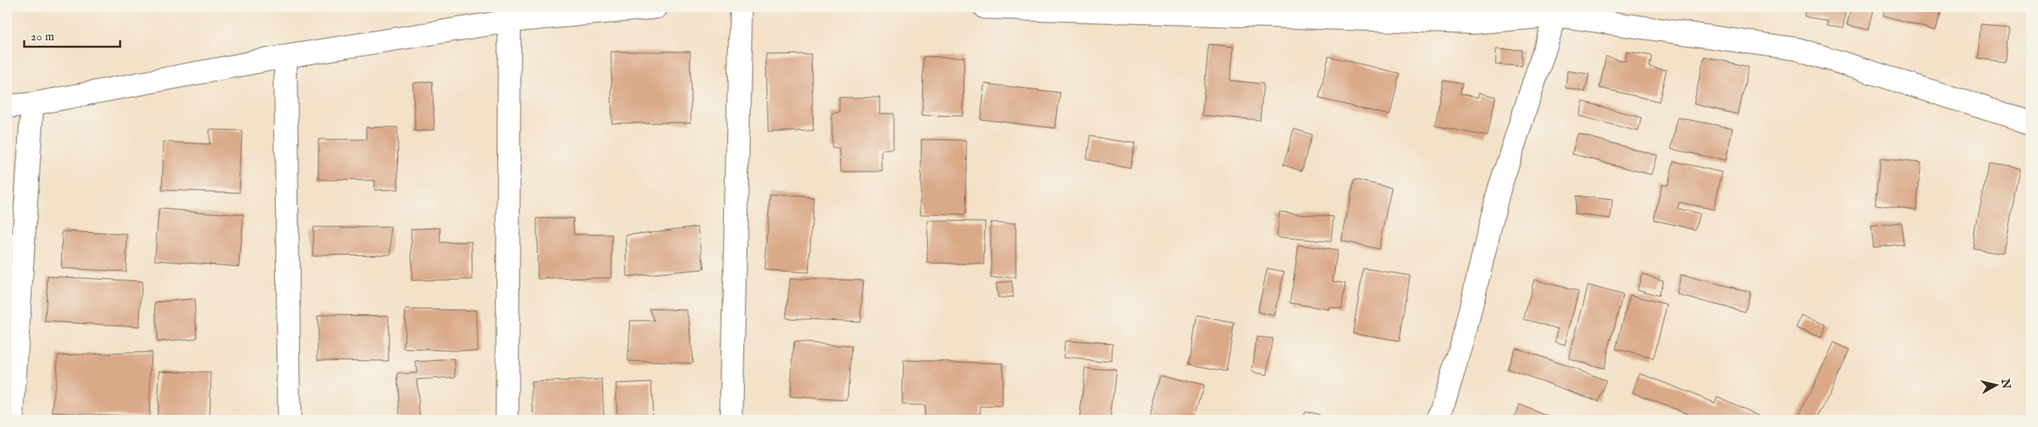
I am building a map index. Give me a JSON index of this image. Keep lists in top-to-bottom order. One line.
{"scale_bar":"20 m","north":"right"}
